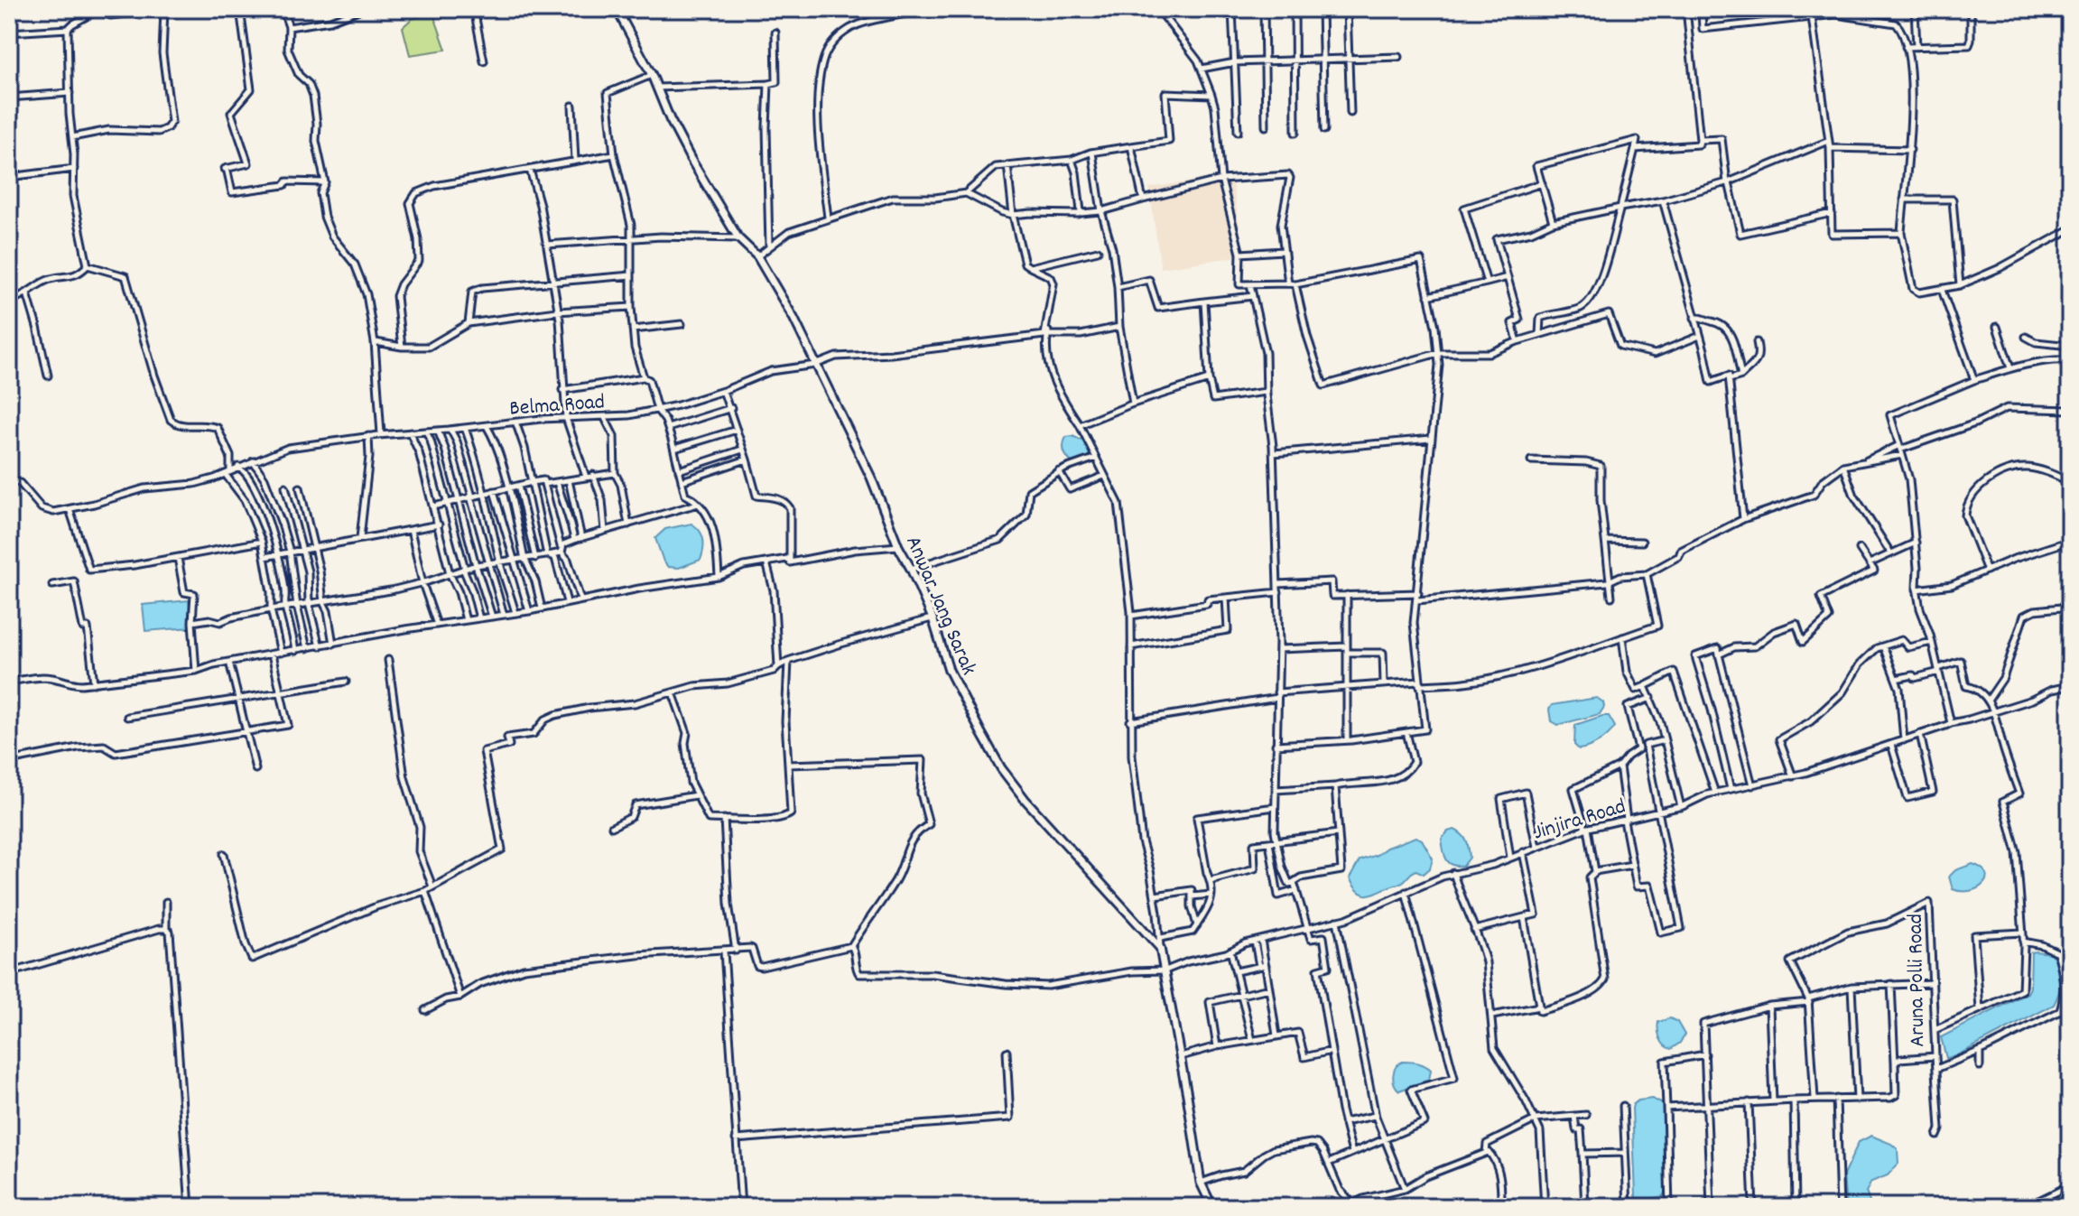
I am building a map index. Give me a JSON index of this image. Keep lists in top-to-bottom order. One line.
{"streets":{"main road":["Anwar Jang Sarak"],"street":["Belma Road","Jinjira Road","Aruna Polli Road"]},"crossings":[["Belma Road","Anwar Jang Sarak"],["Anwar Jang Sarak","Jinjira Road"]]}
